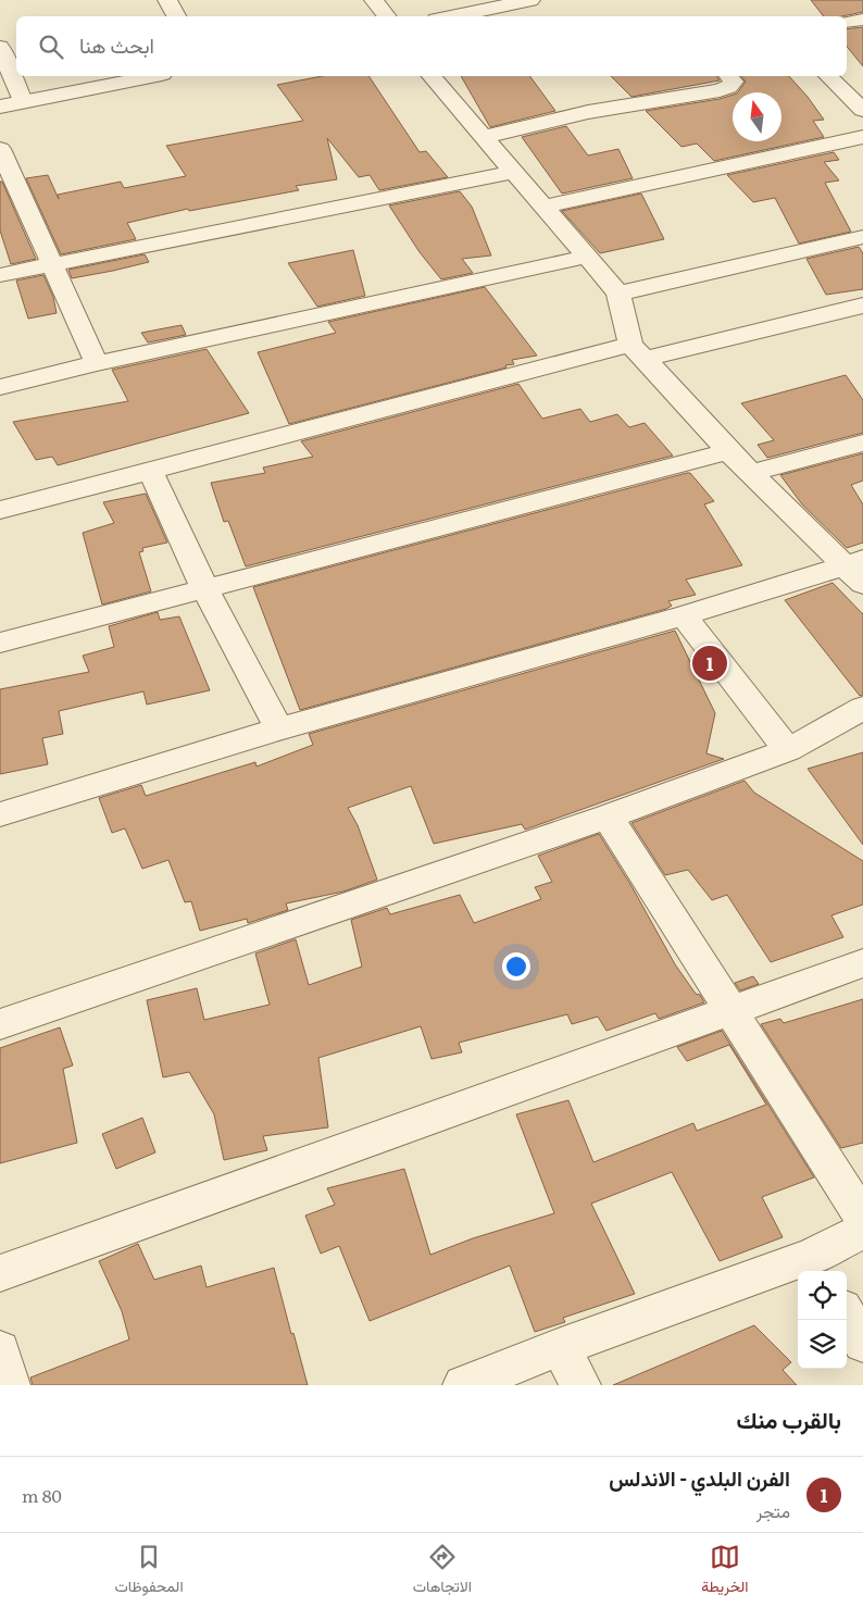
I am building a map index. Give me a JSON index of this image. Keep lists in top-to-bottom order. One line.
{"north":"top","page":{"search":"ابحث هنا","pins":"1","heading":"بالقرب منك","list":[{"mark":"1","name":"الفرن البلدي - الاندلس","note":"متجر","value":"80 m"}],"nav":["الخريطة","الاتجاهات","المحفوظات"]}}
